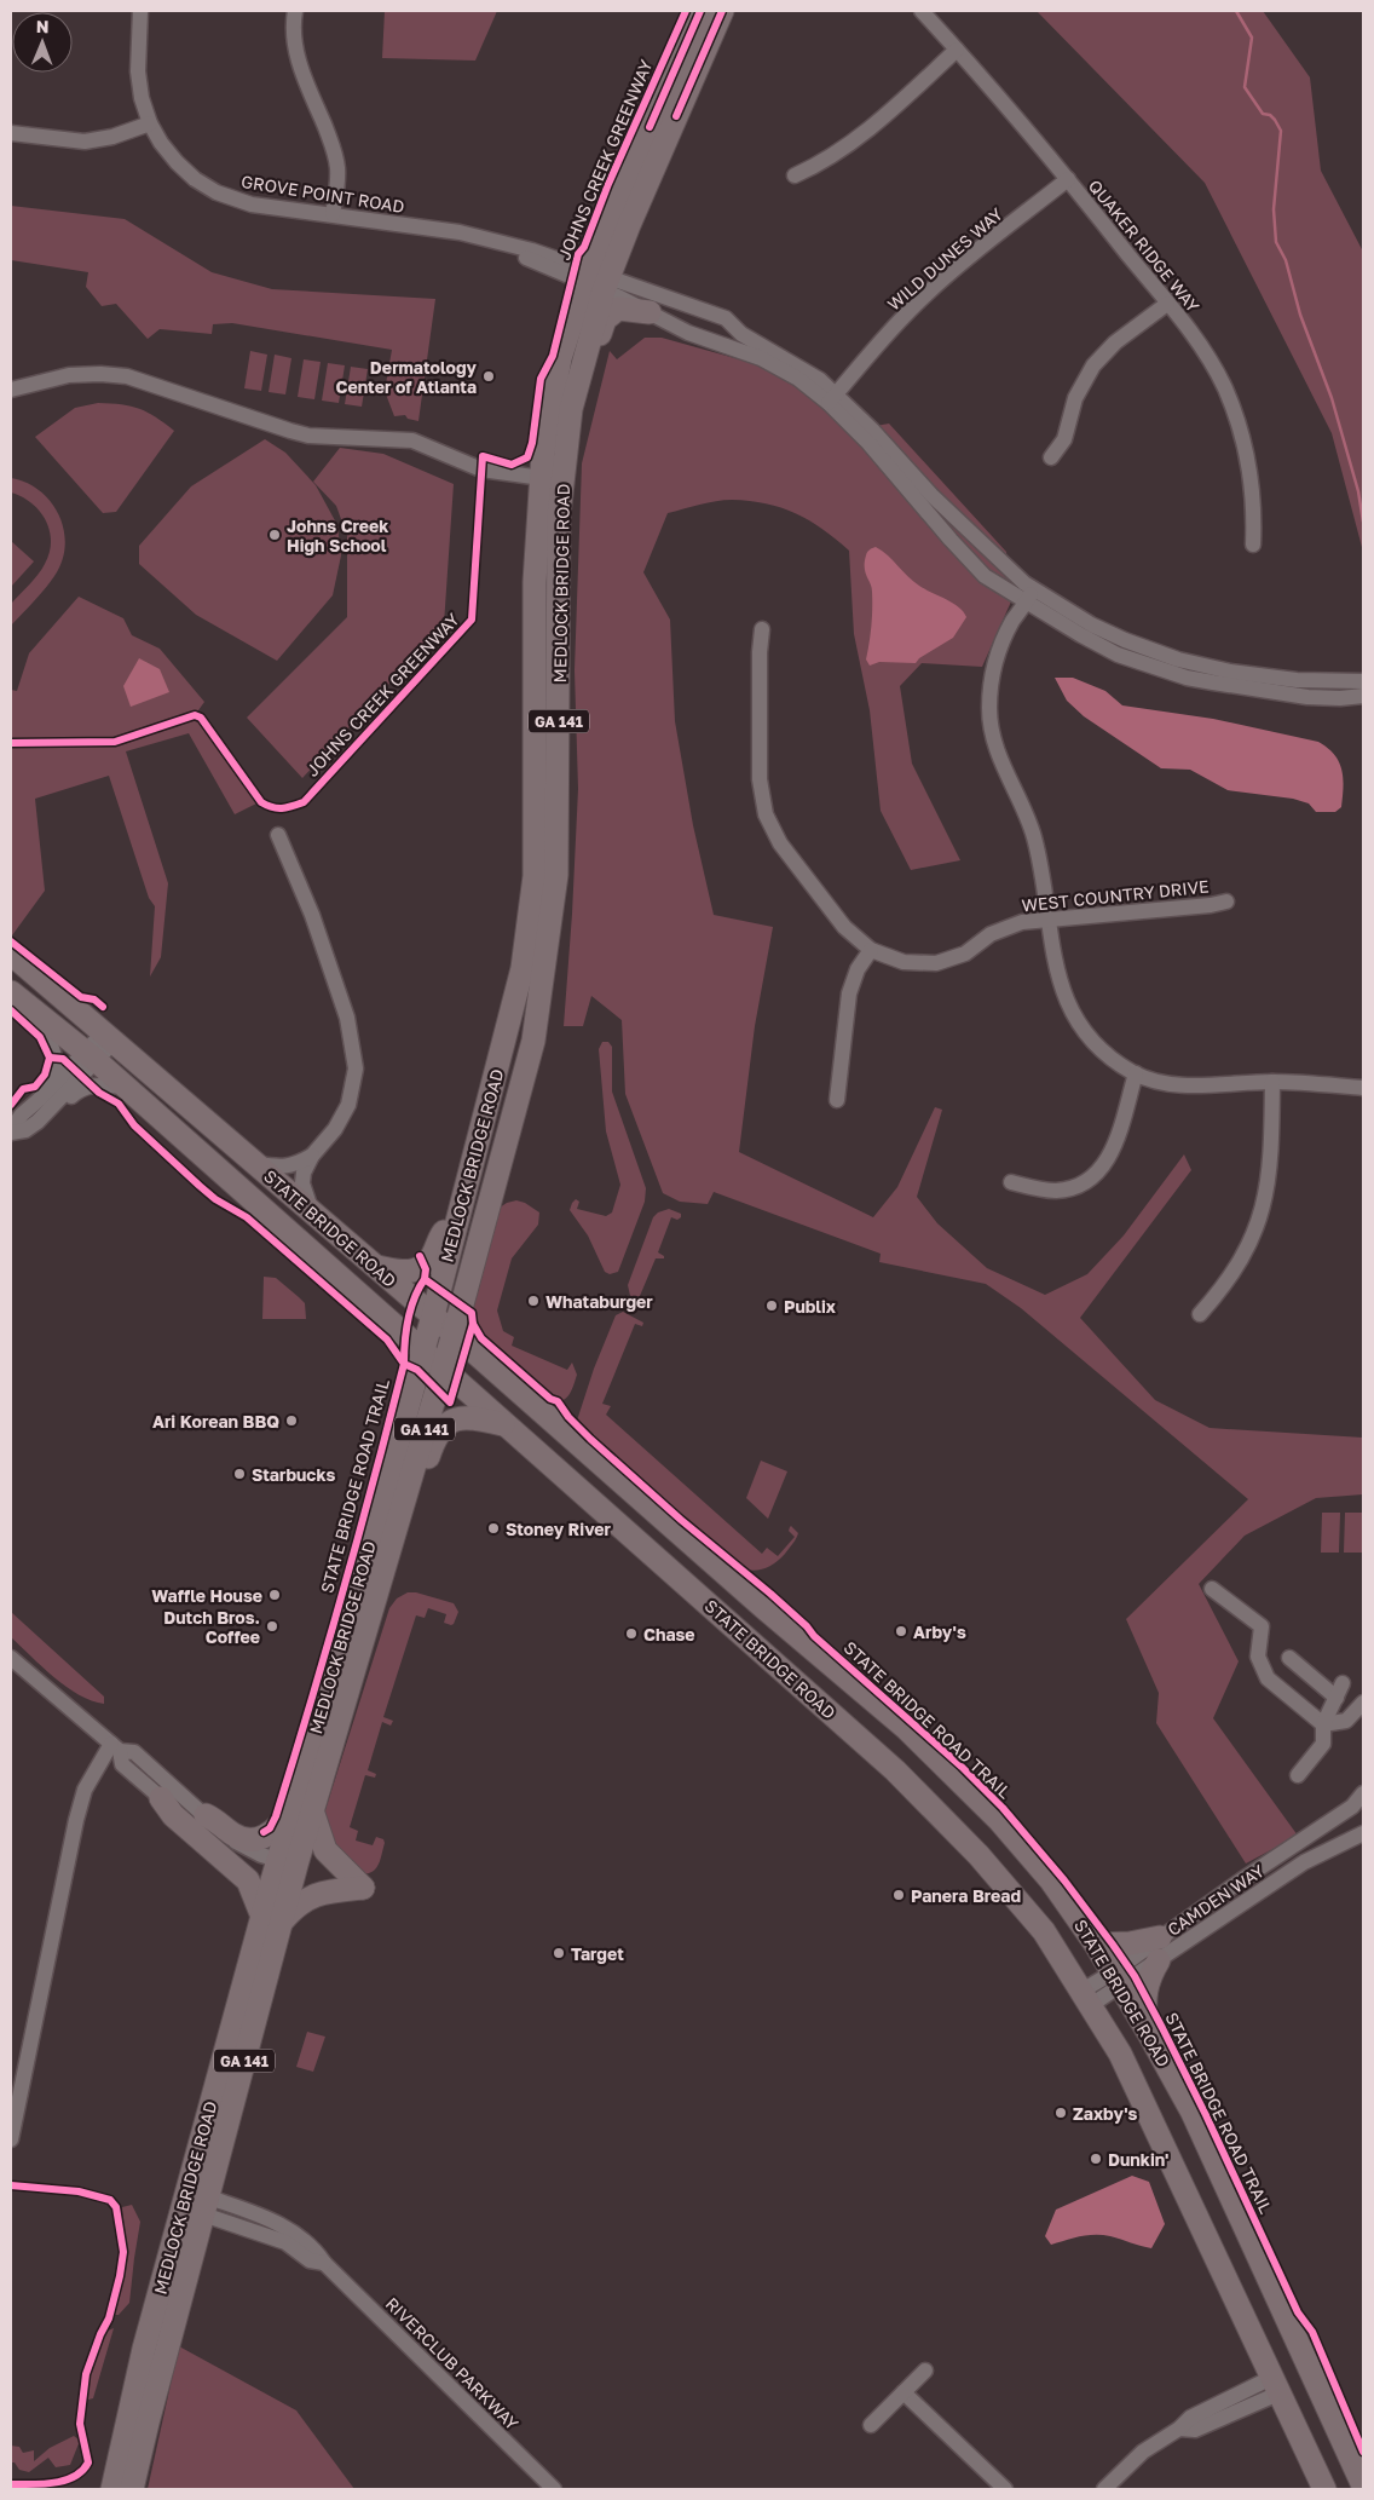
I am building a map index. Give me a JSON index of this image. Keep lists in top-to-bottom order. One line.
{"streets":{"highway":["MEDLOCK BRIDGE ROAD","GA 141","STATE BRIDGE ROAD"],"street":["GROVE POINT ROAD","QUAKER RIDGE WAY","WILD DUNES WAY","WEST COUNTRY DRIVE","CAMDEN WAY","RIVERCLUB PARKWAY"],"cycle path":["JOHNS CREEK GREENWAY","STATE BRIDGE ROAD TRAIL"]},"crossings":[["GROVE POINT ROAD","MEDLOCK BRIDGE ROAD"],["QUAKER RIDGE WAY","WILD DUNES WAY"],["MEDLOCK BRIDGE ROAD","STATE BRIDGE ROAD"],["MEDLOCK BRIDGE ROAD","RIVERCLUB PARKWAY"],["STATE BRIDGE ROAD","CAMDEN WAY"]],"places":["Dermatology Center of Atlanta","Johns Creek High School","Whataburger","Publix","Ari Korean BBQ","Starbucks","Stoney River","Waffle House","Dutch Bros. Coffee","Arby's","Chase","Panera Bread","Target","Zaxby's","Dunkin'"],"north":"top"}
